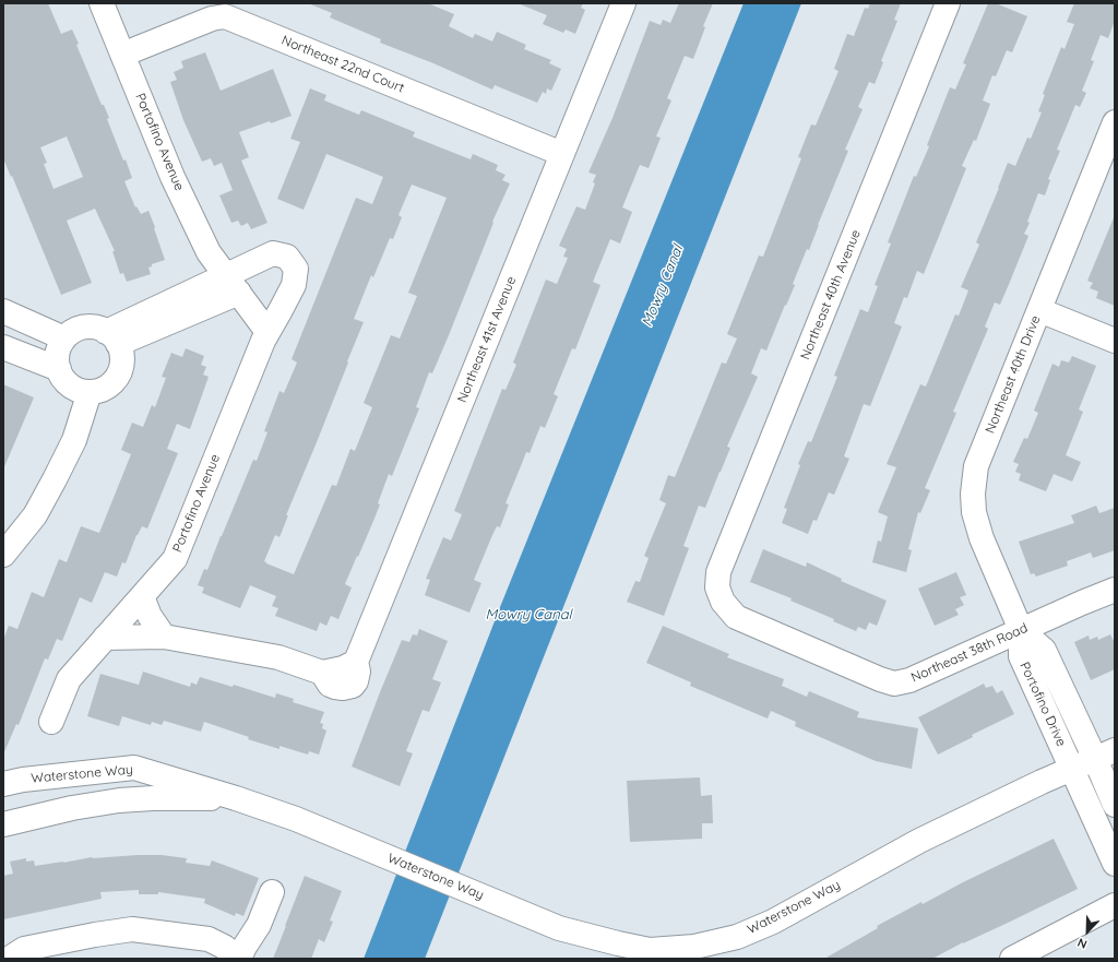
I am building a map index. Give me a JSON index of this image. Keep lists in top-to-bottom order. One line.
{"streets":{"street":["Northeast 22nd Court","Portofino Avenue","Northeast 40th Avenue","Northeast 41st Avenue","Northeast 40th Drive","Northeast 38th Road","Portofino Drive","Waterstone Way"]},"crossings":[["Northeast 22nd Court","Portofino Avenue"],["Northeast 22nd Court","Northeast 41st Avenue"],["Northeast 40th Avenue","Northeast 38th Road"],["Northeast 40th Drive","Northeast 38th Road"],["Northeast 40th Drive","Portofino Drive"],["Northeast 38th Road","Portofino Drive"],["Portofino Drive","Waterstone Way"]],"water":["Mowry Canal"],"north":"bottom left"}
